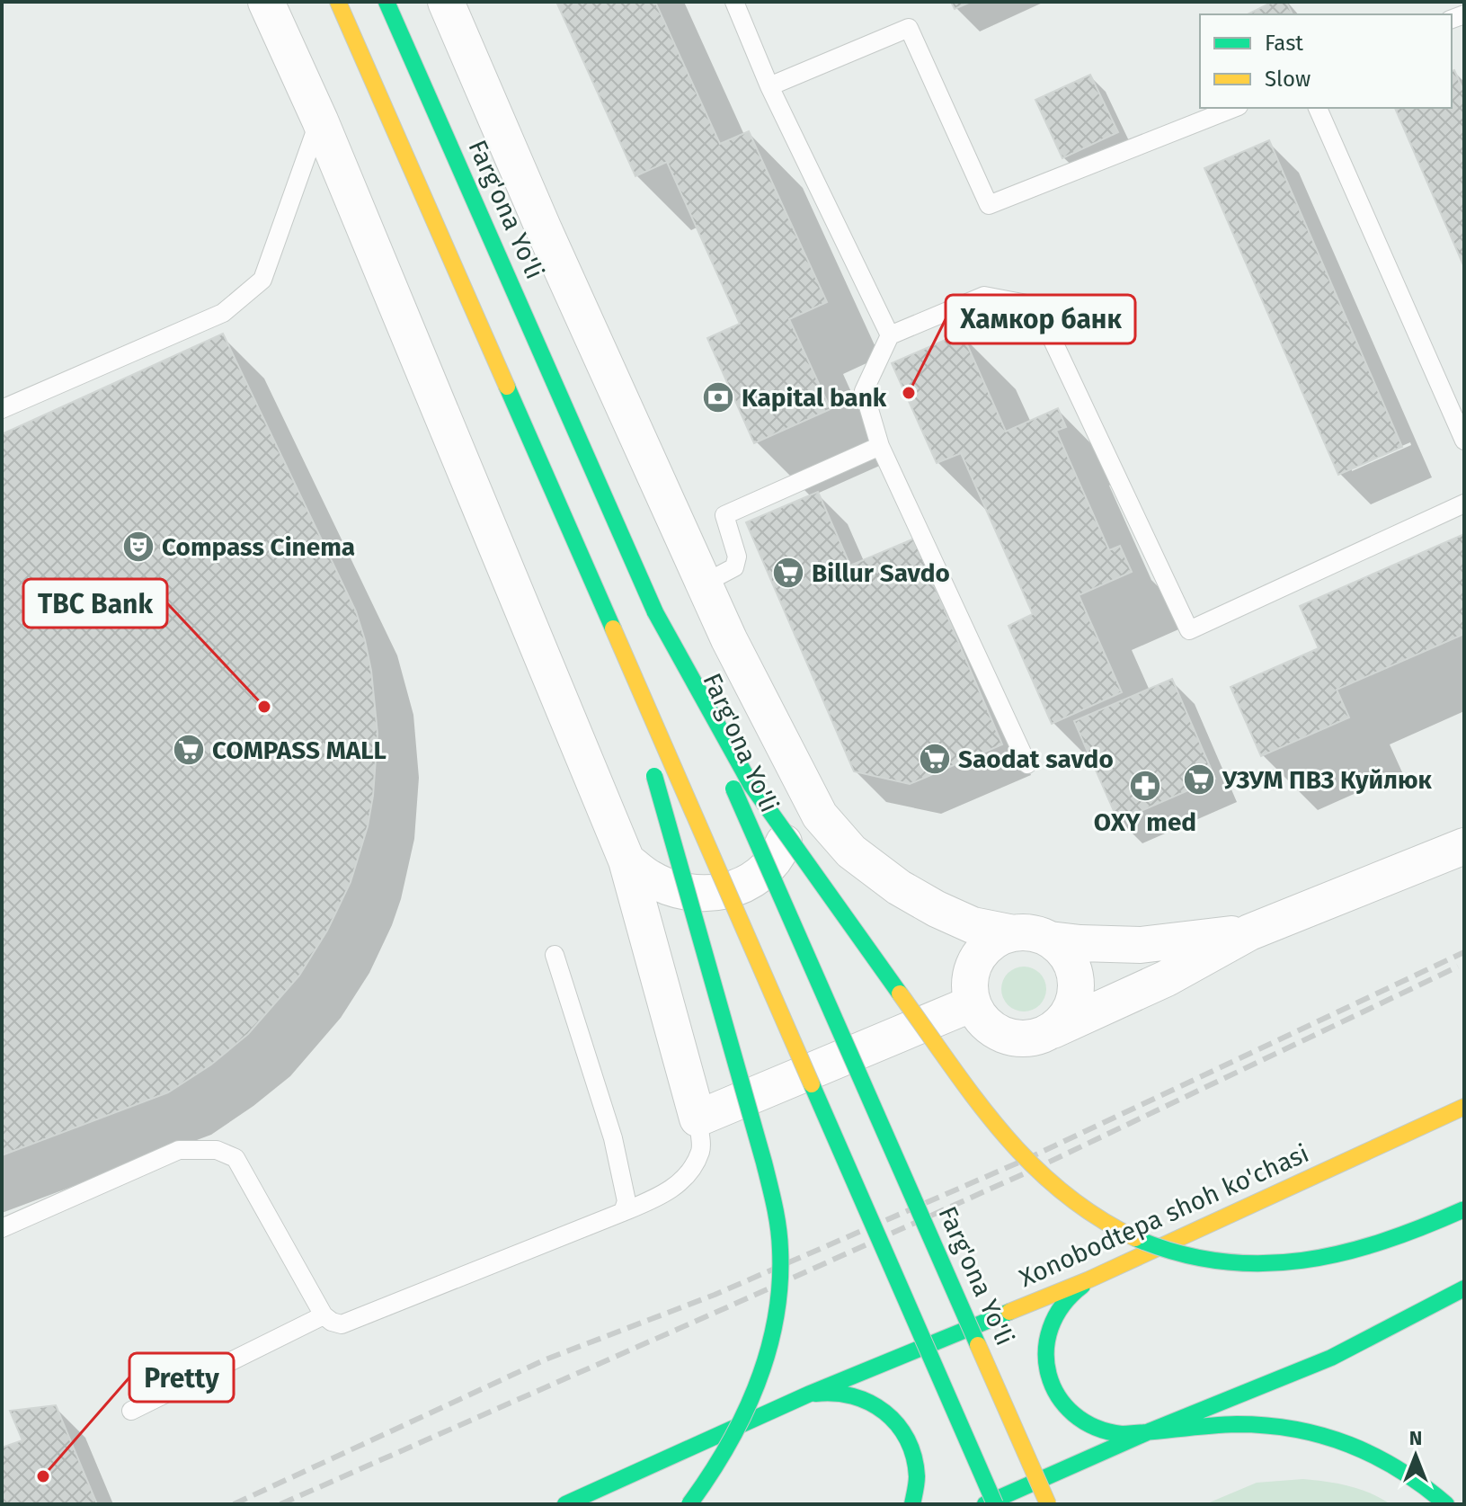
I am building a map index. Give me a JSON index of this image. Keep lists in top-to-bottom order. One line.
{"streets":{"main road":["Farg'ona Yo'li","Xonobodtepa shoh ko'chasi"]},"places":{"other":["Хамкор банк","TBC Bank","Pretty"],"bank":["Kapital bank"],"theatre":["Compass Cinema"],"supermarket":["Billur Savdo","COMPASS MALL","Saodat savdo","УЗУМ ПВЗ Куйлюк"],"pharmacy":["OXY med"]},"legend":["Fast","Slow"],"north":"top"}
